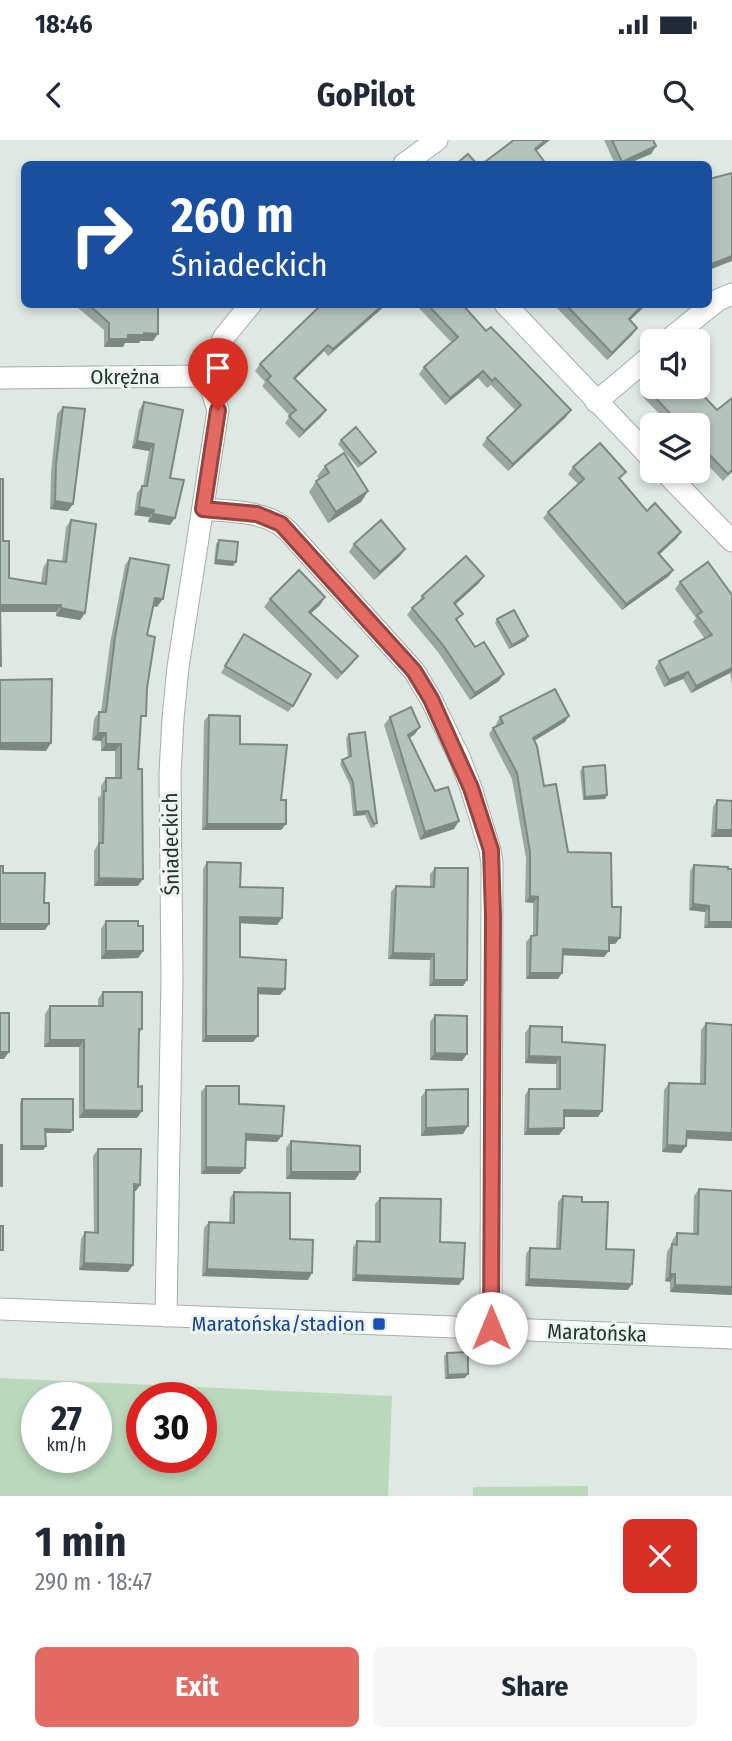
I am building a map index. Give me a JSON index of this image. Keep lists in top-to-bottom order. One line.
{"streets":{"street":["Okrężna","Śniadeckich","Maratońska"]},"crossings":[["Okrężna","Śniadeckich"],["Śniadeckich","Maratońska"]],"places":{"transit":["Maratońska/stadion"]},"page":{"status":"18:46","header":"GoPilot","turn":["260 m","Śniadeckich"],"speed":"27 km/h","limit":"30","heading":["1 min","290 m · 18:47"],"buttons":["Exit","Share"]}}
